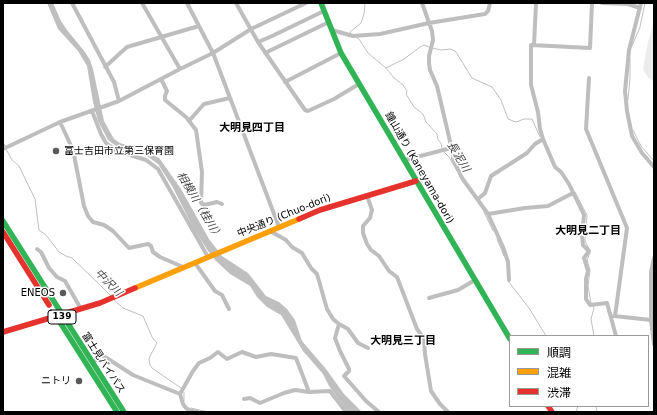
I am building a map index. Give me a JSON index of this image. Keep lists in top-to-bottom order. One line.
{"streets":{"main road":["鐘山通り (Kaneyama-dori)","中央通り (Chuo-dori)","139","富士見バイパス"]},"crossings":[["鐘山通り (Kaneyama-dori)","中央通り (Chuo-dori)"],["中央通り (Chuo-dori)","富士見バイパス"]],"districts":["大明見四丁目","大明見二丁目","大明見三丁目"],"water":["長泥川","相模川（桂川）","中沢川"],"places":["富士吉田市立第三保育園","ENEOS","ニトリ"],"legend":["順調","混雑","渋滞"]}
